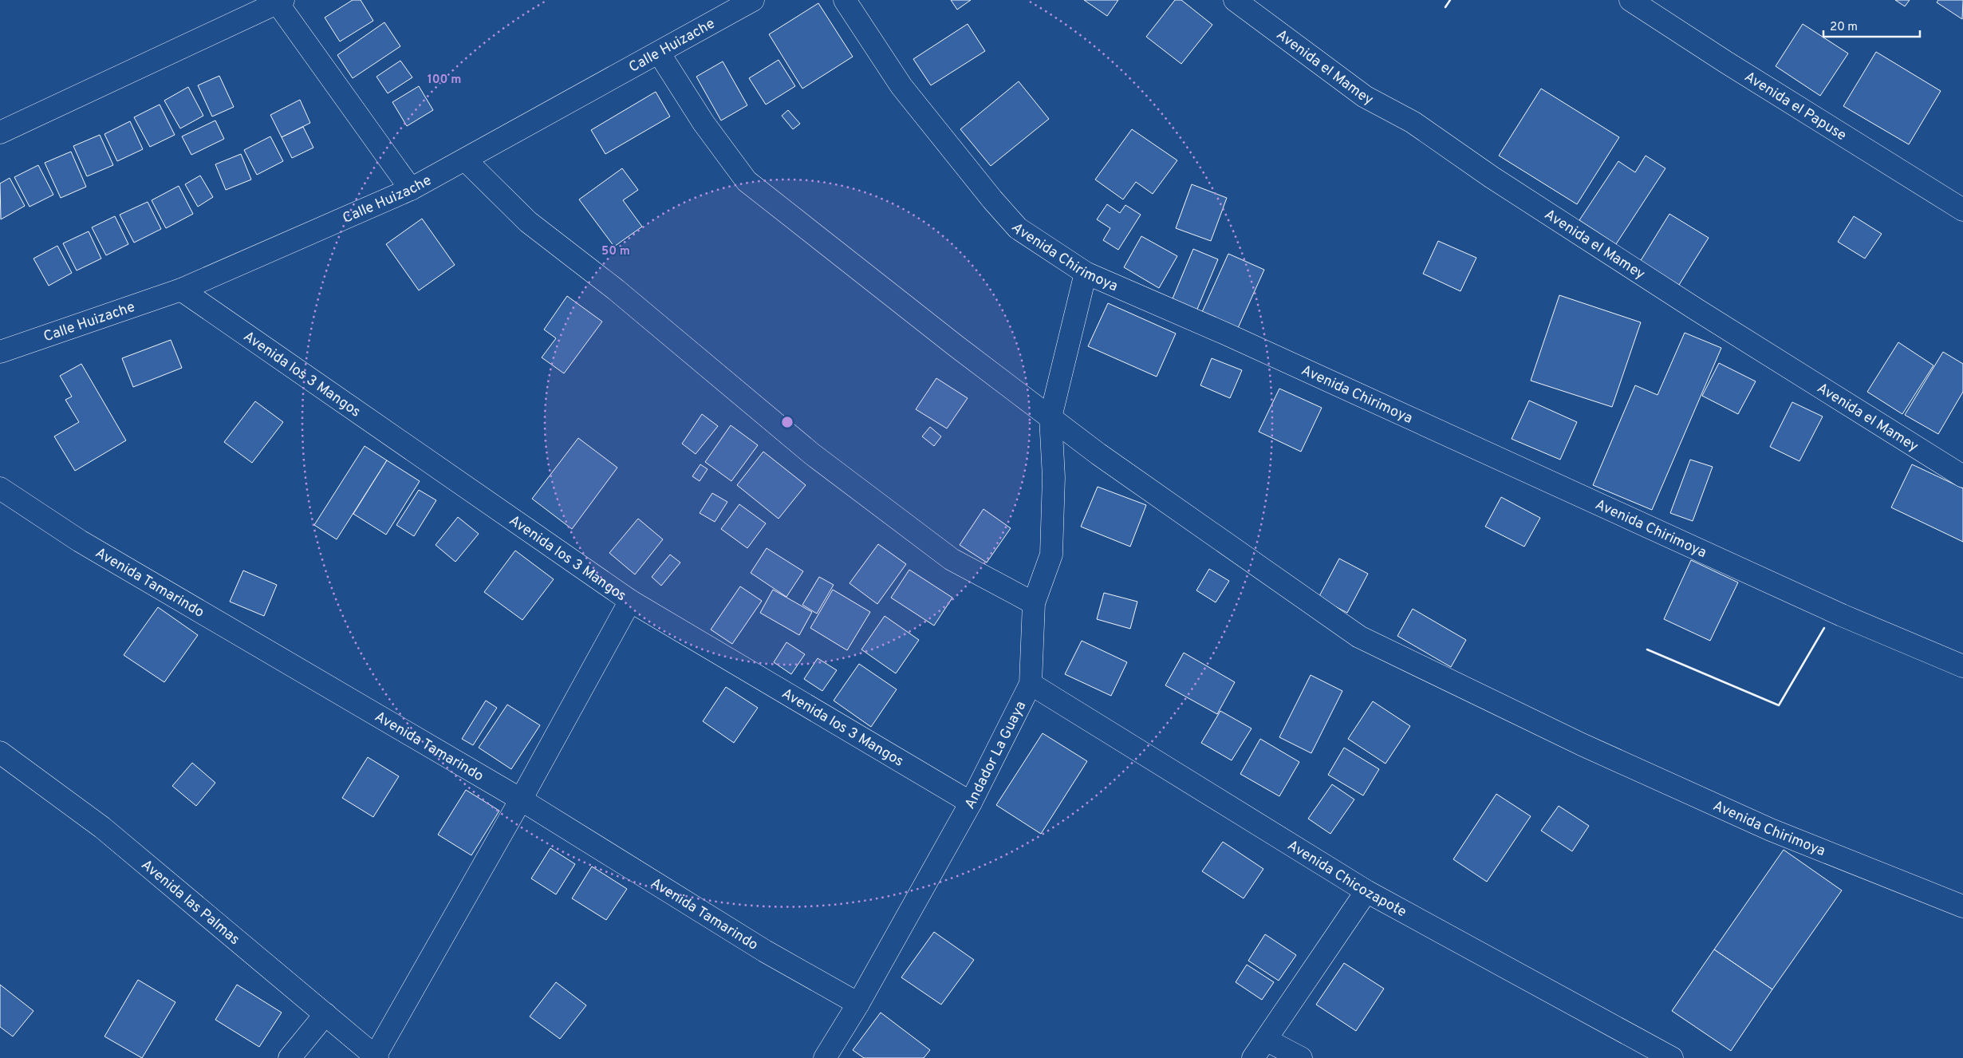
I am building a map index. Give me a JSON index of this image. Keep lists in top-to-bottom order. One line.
{"streets":{"street":["Calle Huizache","Avenida el Mamey","Avenida el Papuse","Avenida Chirimoya","Avenida los 3 Mangos","Avenida Tamarindo","Andador La Guaya","Avenida Chicozapote","Avenida las Palmas"]},"crossings":[["Calle Huizache","Avenida Chirimoya"],["Calle Huizache","Avenida los 3 Mangos"],["Avenida Chirimoya","Andador La Guaya"],["Avenida los 3 Mangos","Andador La Guaya"],["Avenida Tamarindo","Andador La Guaya"],["Andador La Guaya","Avenida Chicozapote"]],"scale_bar":"20 m","rings":["100 m","50 m"]}
